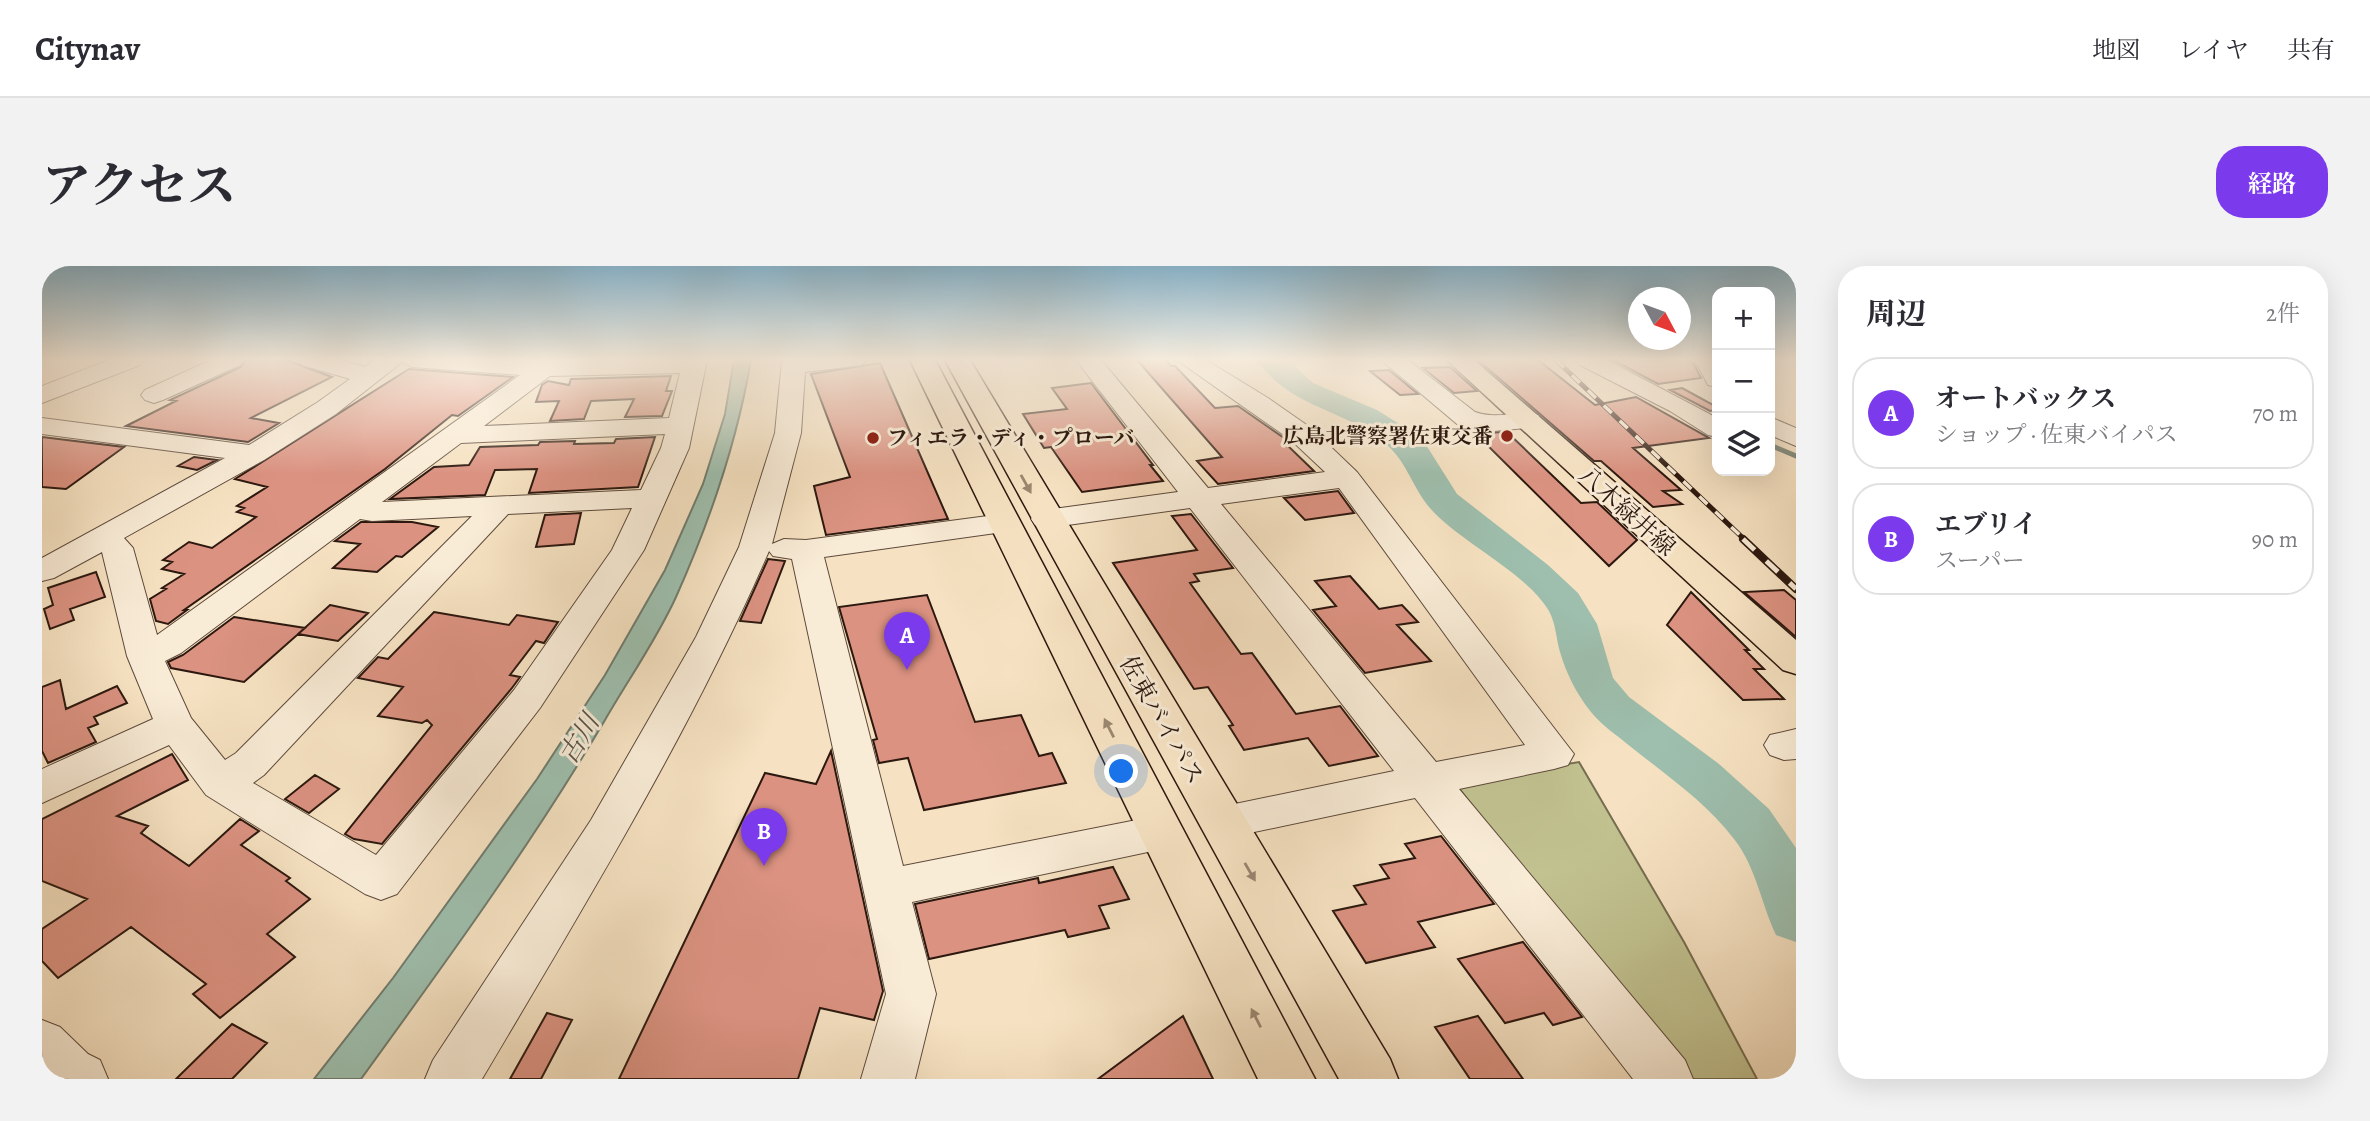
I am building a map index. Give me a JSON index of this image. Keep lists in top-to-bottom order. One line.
{"streets":{"main road":["八木緑井線","佐東バイパス"]},"water":["古川"],"places":["広島北警察署佐東交番","フィエラ・ディ・プローバ"],"north":"bottom right","page":{"header":"Citynav","nav":["地図","レイヤ","共有"],"title":"アクセス","buttons":"経路","heading":["周辺","2件"],"map_buttons":["+","−"],"list":[{"mark":"A","name":"オートバックス","note":"ショップ · 佐東バイパス","value":"70 m"},{"mark":"B","name":"エブリイ","note":"スーパー","value":"90 m"}],"pins":["A","B"]}}
